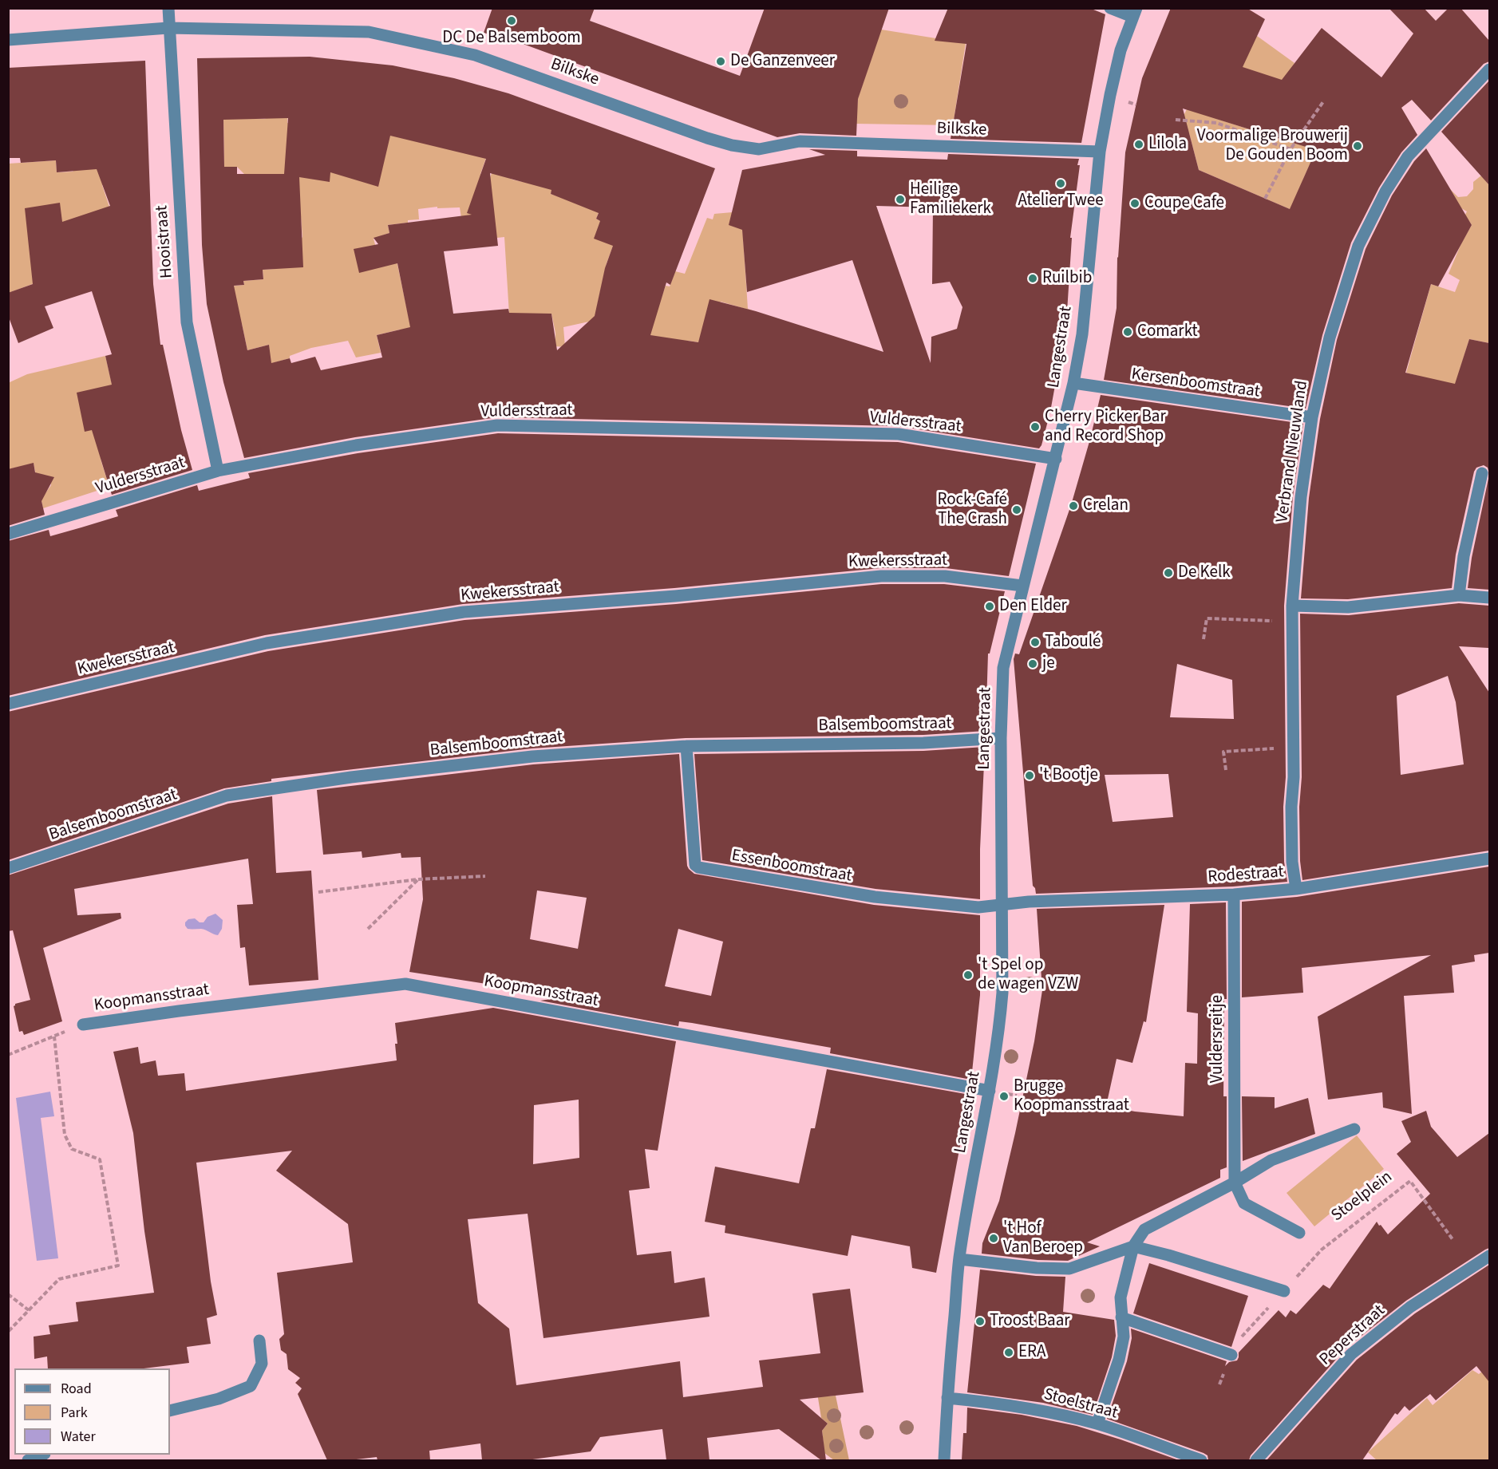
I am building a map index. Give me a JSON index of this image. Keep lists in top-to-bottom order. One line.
{"streets":{"street":["Bilkske","Hooistraat","Langestraat","Kersenboomstraat","Vuldersstraat","Verbrand Nieuwland","Kwekersstraat","Balsemboomstraat","Essenboomstraat","Rodestraat","Koopmansstraat","Vuldersreitje","Peperstraat","Stoelstraat"],"path":["Stoelplein"]},"crossings":[["Bilkske","Hooistraat"],["Bilkske","Langestraat"],["Hooistraat","Vuldersstraat"],["Langestraat","Kersenboomstraat"],["Langestraat","Vuldersstraat"],["Langestraat","Kwekersstraat"],["Langestraat","Balsemboomstraat"],["Langestraat","Essenboomstraat"],["Langestraat","Rodestraat"],["Langestraat","Koopmansstraat"],["Langestraat","Stoelstraat"],["Kersenboomstraat","Verbrand Nieuwland"],["Verbrand Nieuwland","Rodestraat"],["Balsemboomstraat","Essenboomstraat"],["Essenboomstraat","Rodestraat"],["Rodestraat","Vuldersreitje"]],"places":["DC De Balsemboom","De Ganzenveer","Lilola","Voormalige Brouwerij De Gouden Boom","Atelier Twee","Heilige Familiekerk","Coupe Cafe","Ruilbib","Comarkt","Cherry Picker Bar and Record Shop","Crelan","Rock-Café The Crash","De Kelk","Den Elder","Taboulé","je","'t Bootje","'t Spel op de wagen VZW","Brugge Koopmansstraat","'t Hof Van Beroep","Troost Baar","ERA"],"legend":["Road","Park","Water"]}
